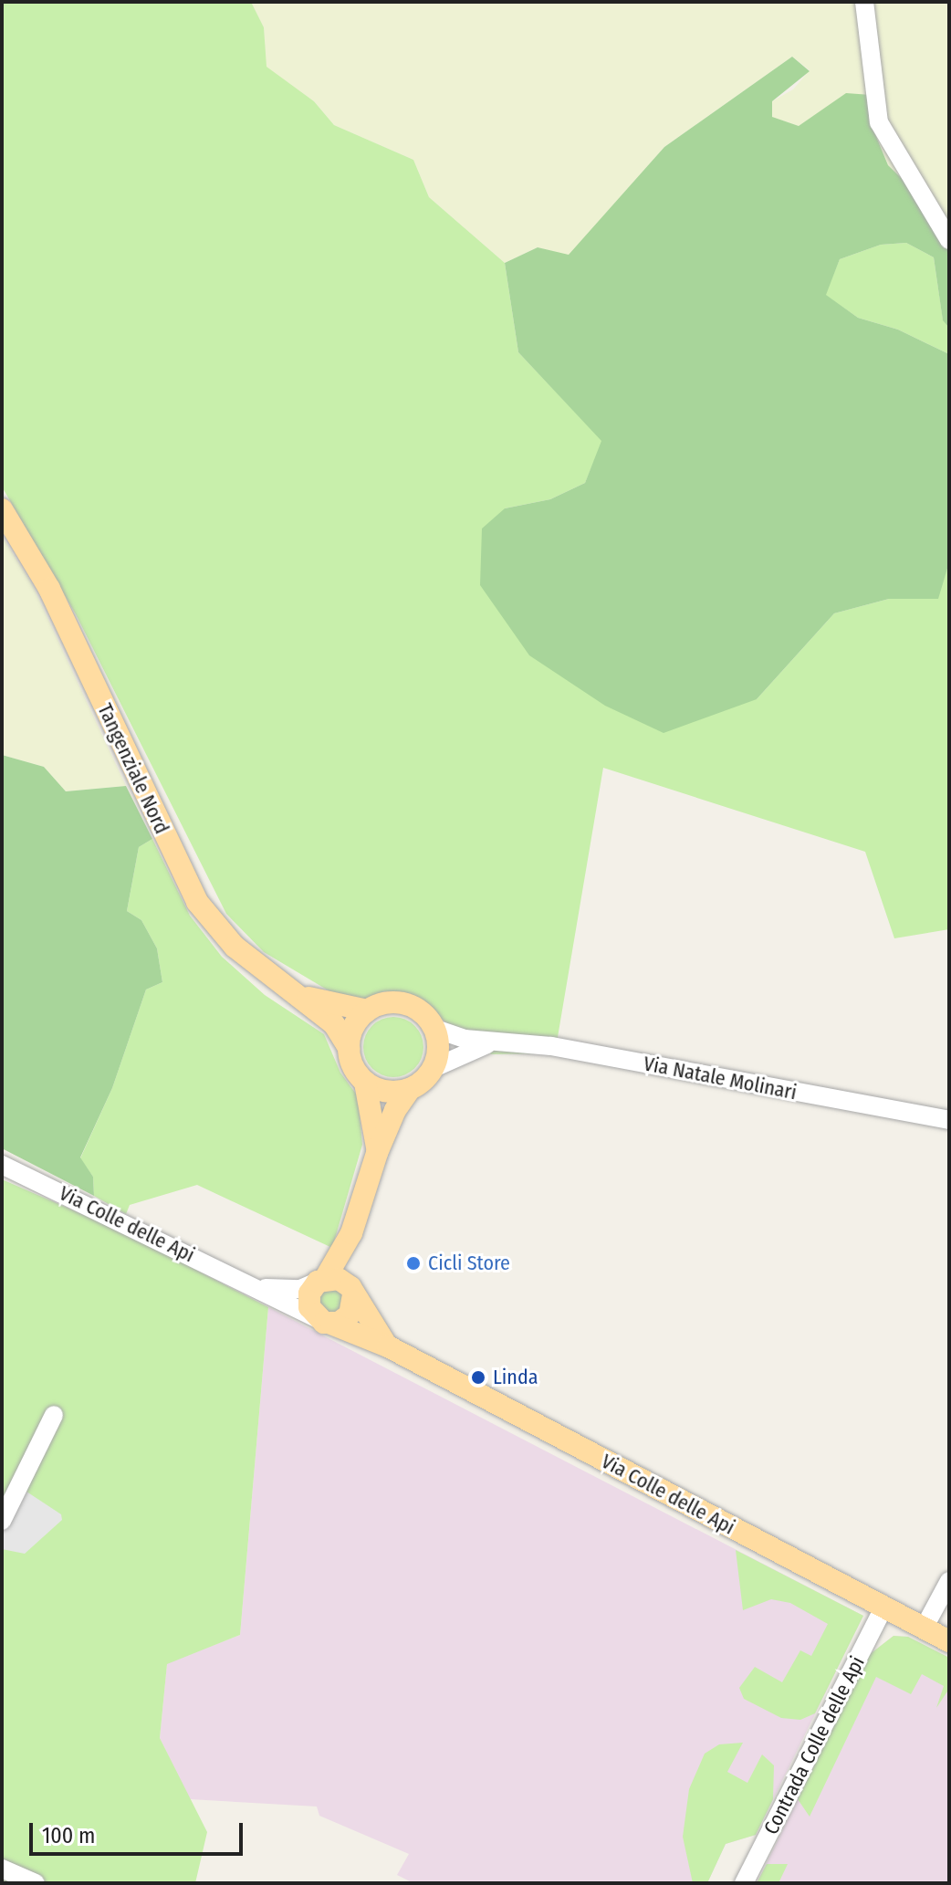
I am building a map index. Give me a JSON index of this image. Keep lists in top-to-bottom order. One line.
{"streets":{"main road":["Tangenziale Nord","Via Colle delle Api"],"street":["Via Natale Molinari","Contrada Colle delle Api"]},"crossings":[["Tangenziale Nord","Via Natale Molinari"],["Via Colle delle Api","Contrada Colle delle Api"]],"places":["Cicli Store","Linda"],"scale_bar":"100 m"}
